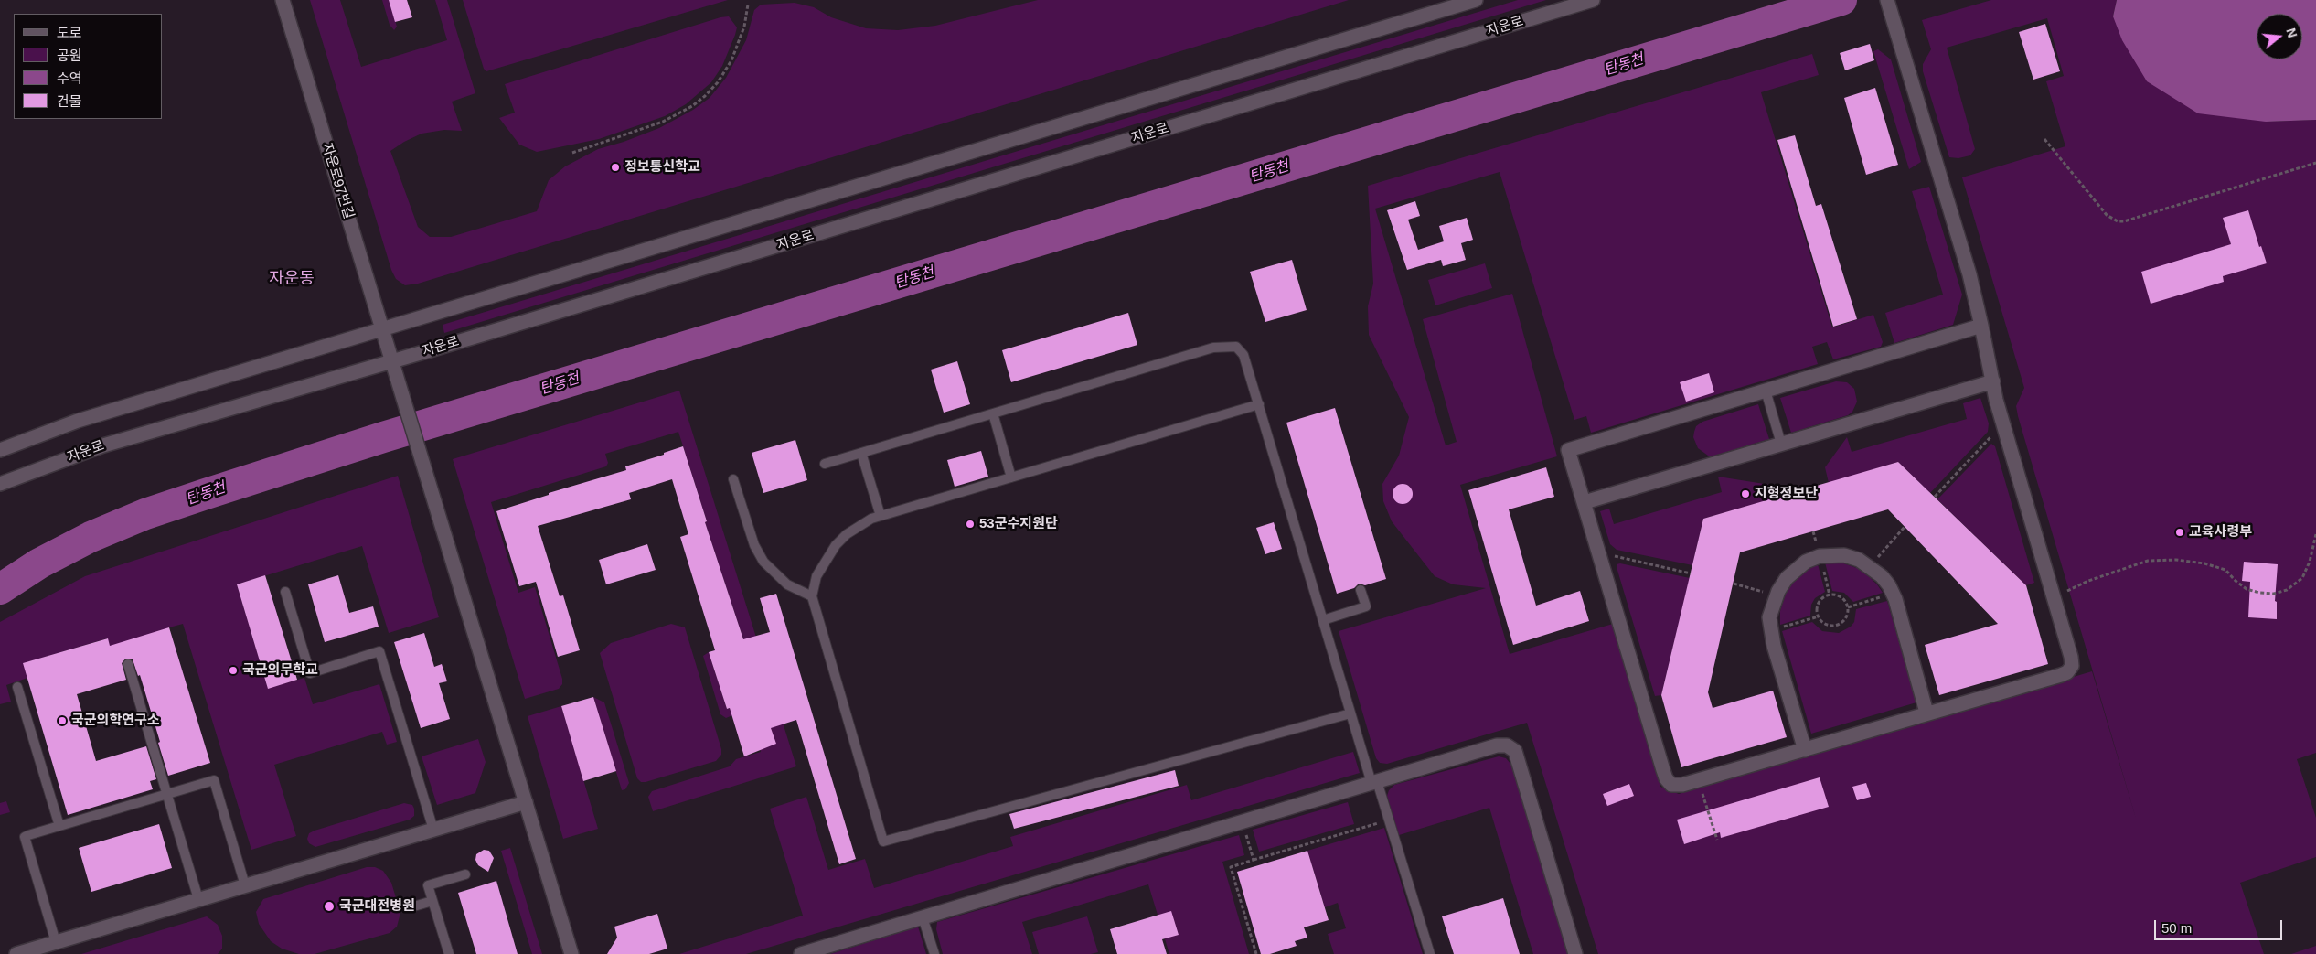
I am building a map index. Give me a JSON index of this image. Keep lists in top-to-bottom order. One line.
{"streets":{"street":["자운로","자운로97번길"]},"crossings":[["자운로","자운로97번길"]],"districts":["자운동"],"water":["탄동천"],"places":["정보통신학교","지형정보단","53군수지원단","교육사령부","국군의무학교","국군의학연구소","국군대전병원"],"legend":["도로","공원","수역","건물"],"scale_bar":"50 m","north":"right"}
